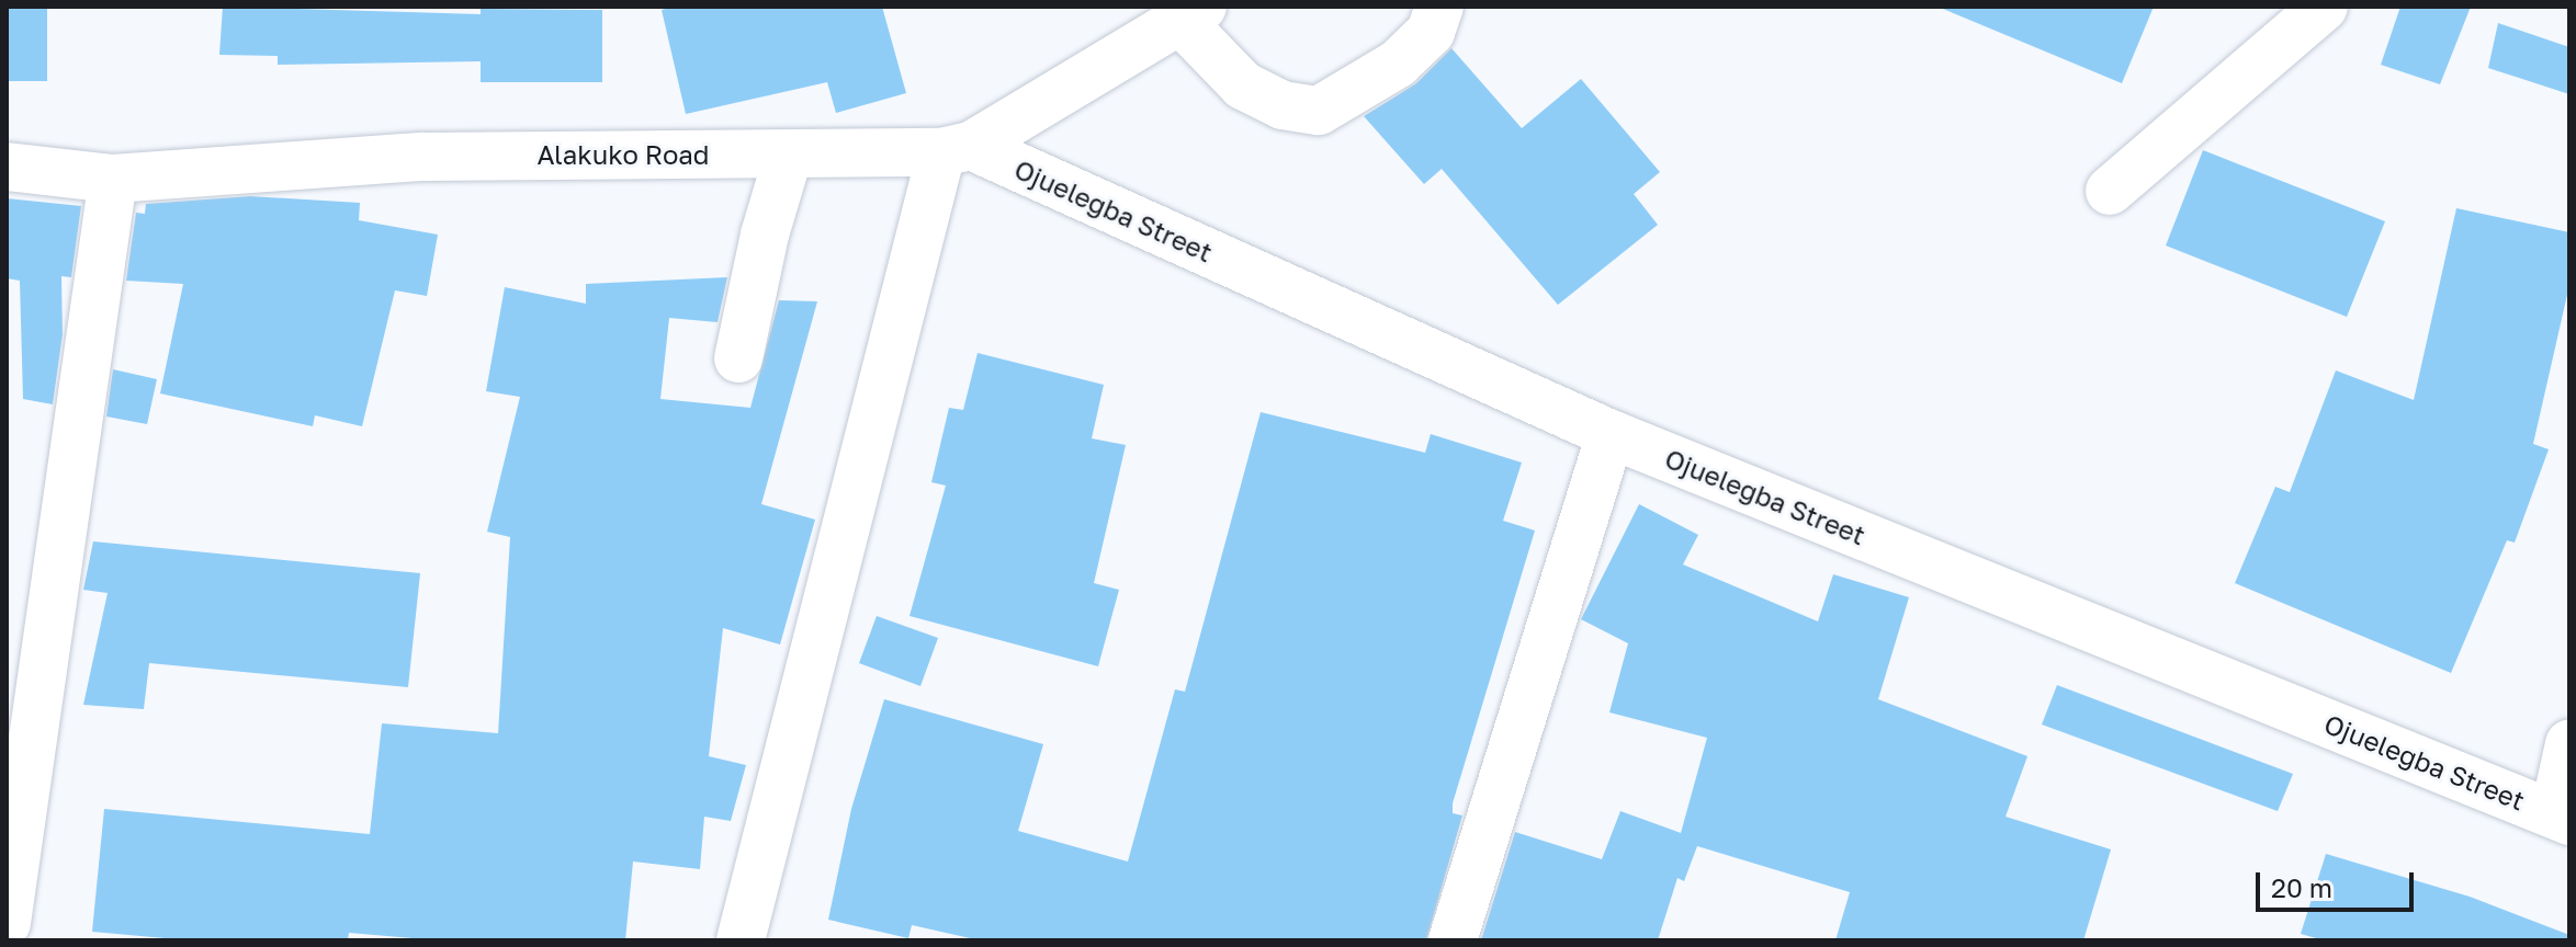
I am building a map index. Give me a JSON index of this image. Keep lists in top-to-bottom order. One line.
{"streets":{"street":["Alakuko Road","Ojuelegba Street"]},"crossings":[["Alakuko Road","Ojuelegba Street"]],"scale_bar":"20 m"}
